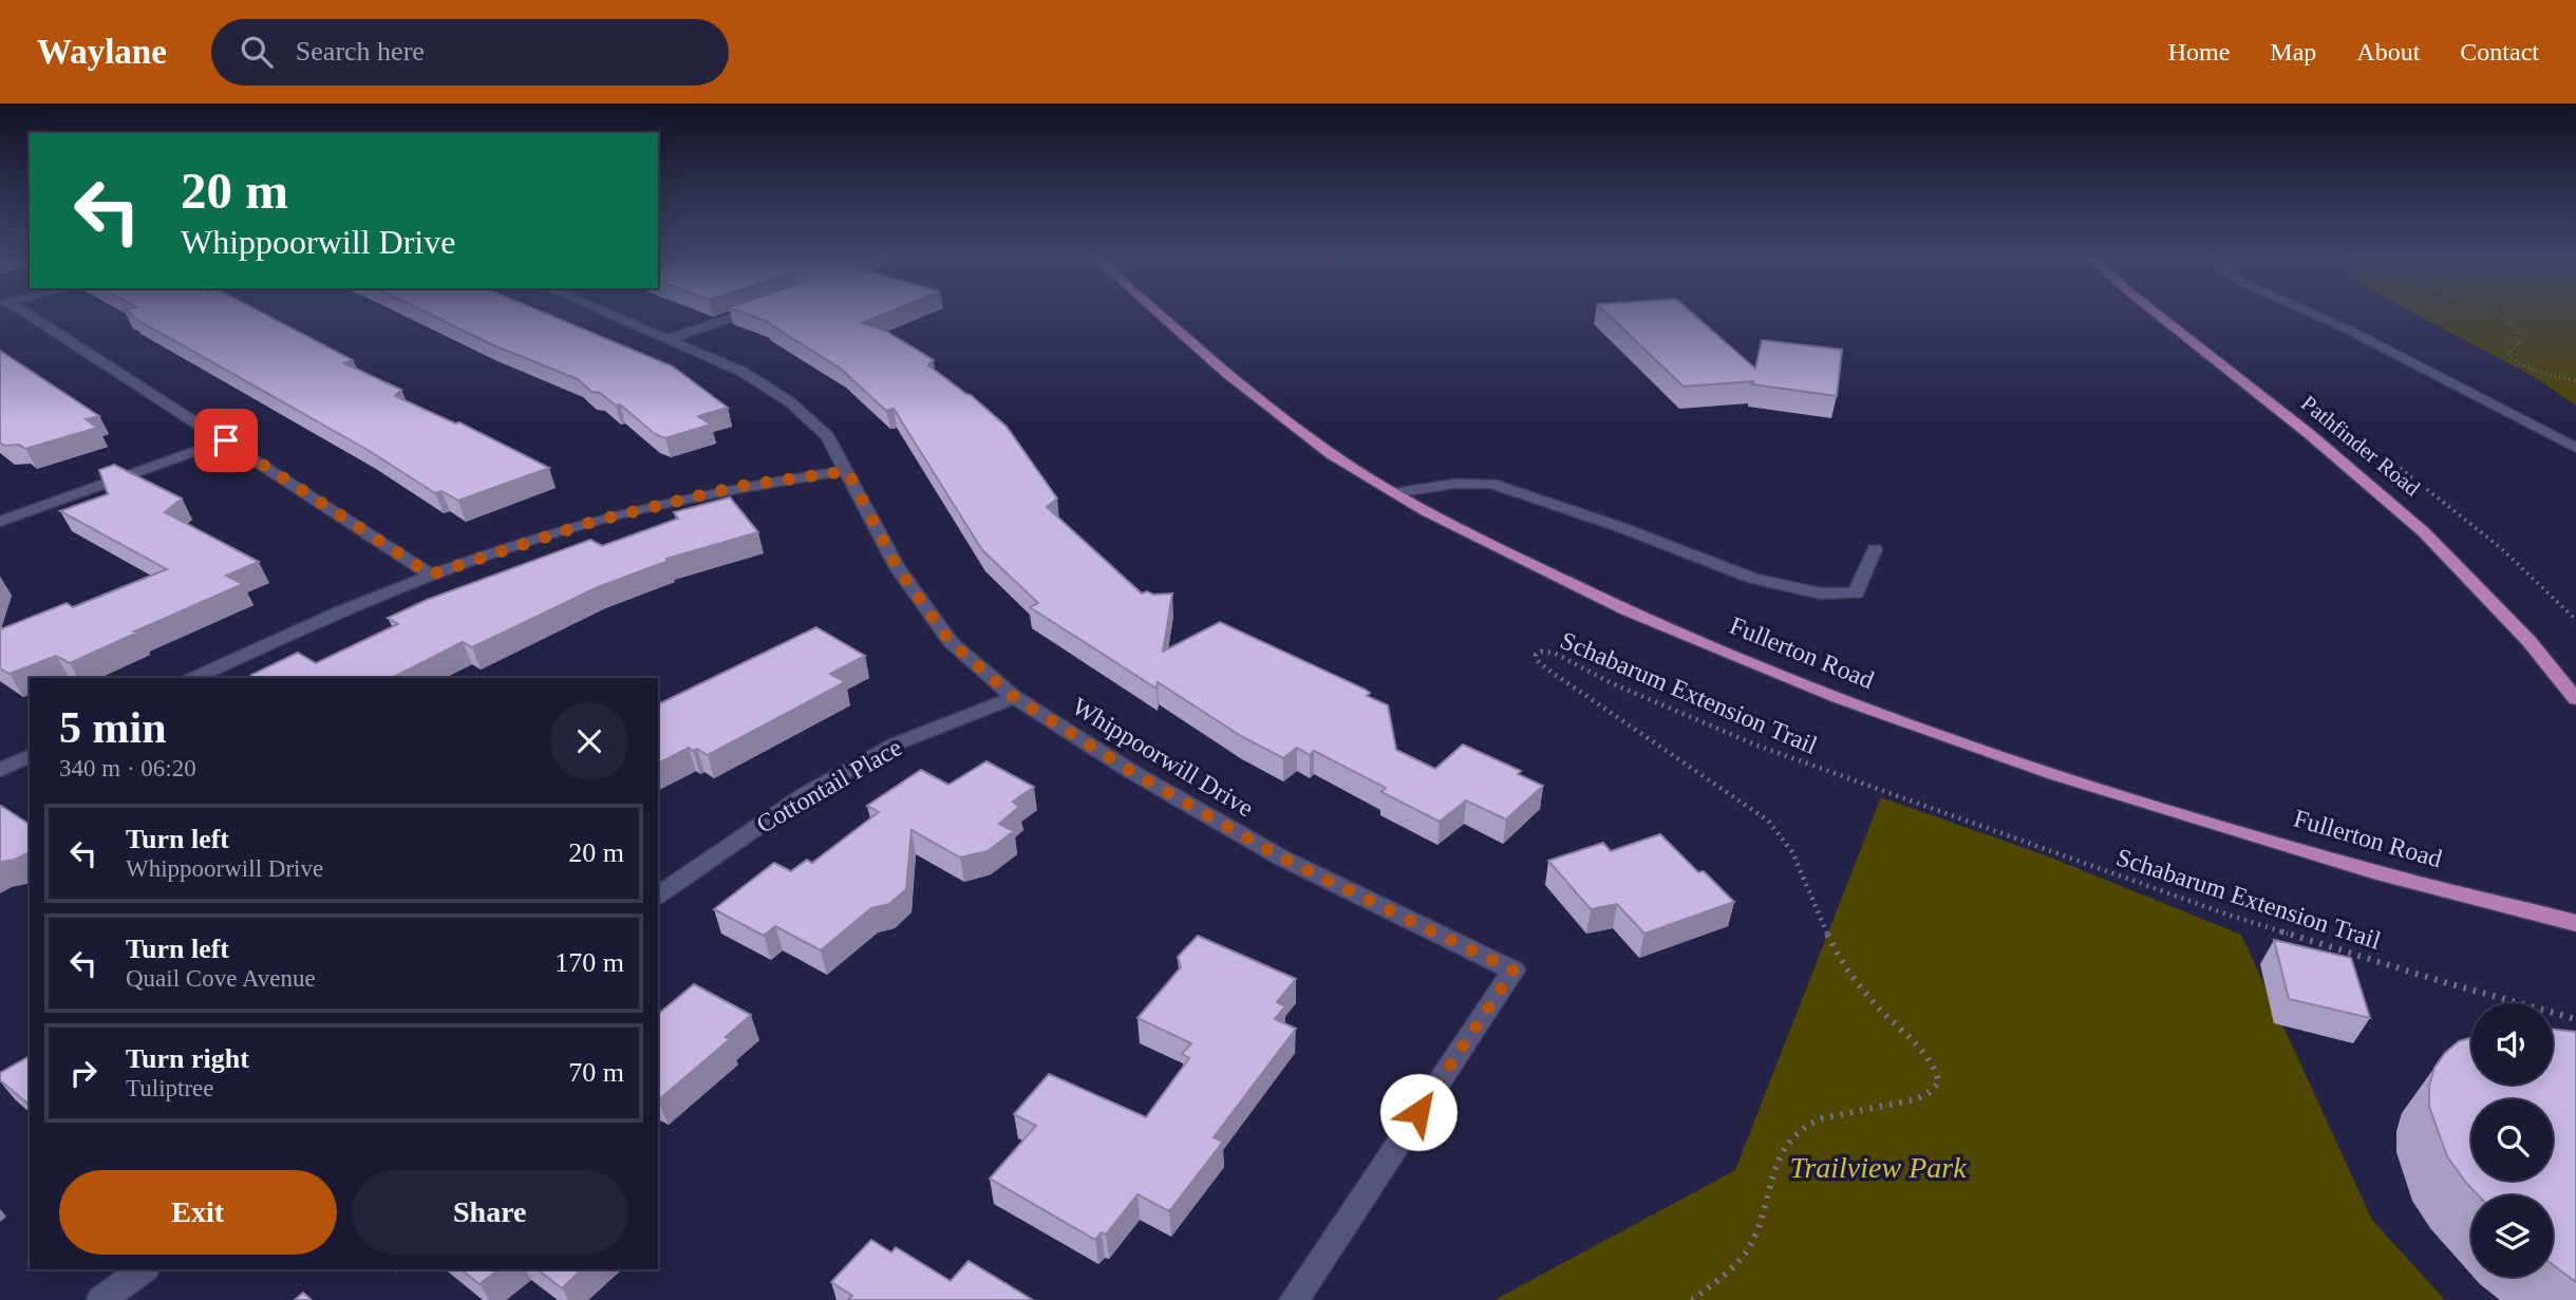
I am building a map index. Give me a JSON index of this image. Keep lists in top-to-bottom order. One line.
{"streets":{"main road":["Pathfinder Road","Fullerton Road"],"street":["Whippoorwill Drive","Cottontail Place"],"path":["Schabarum Extension Trail"]},"crossings":[["Whippoorwill Drive","Cottontail Place"]],"parks":["Trailview Park"],"page":{"header":"Waylane","search":"Search here","nav":["Home","Map","About","Contact"],"turn":["20 m","Whippoorwill Drive"],"heading":["5 min","340 m · 06:20"],"list":[{"name":"Turn left","note":"Whippoorwill Drive","value":"20 m"},{"name":"Turn left","note":"Quail Cove Avenue","value":"170 m"},{"name":"Turn right","note":"Tuliptree","value":"70 m"}],"buttons":["Exit","Share"]}}
